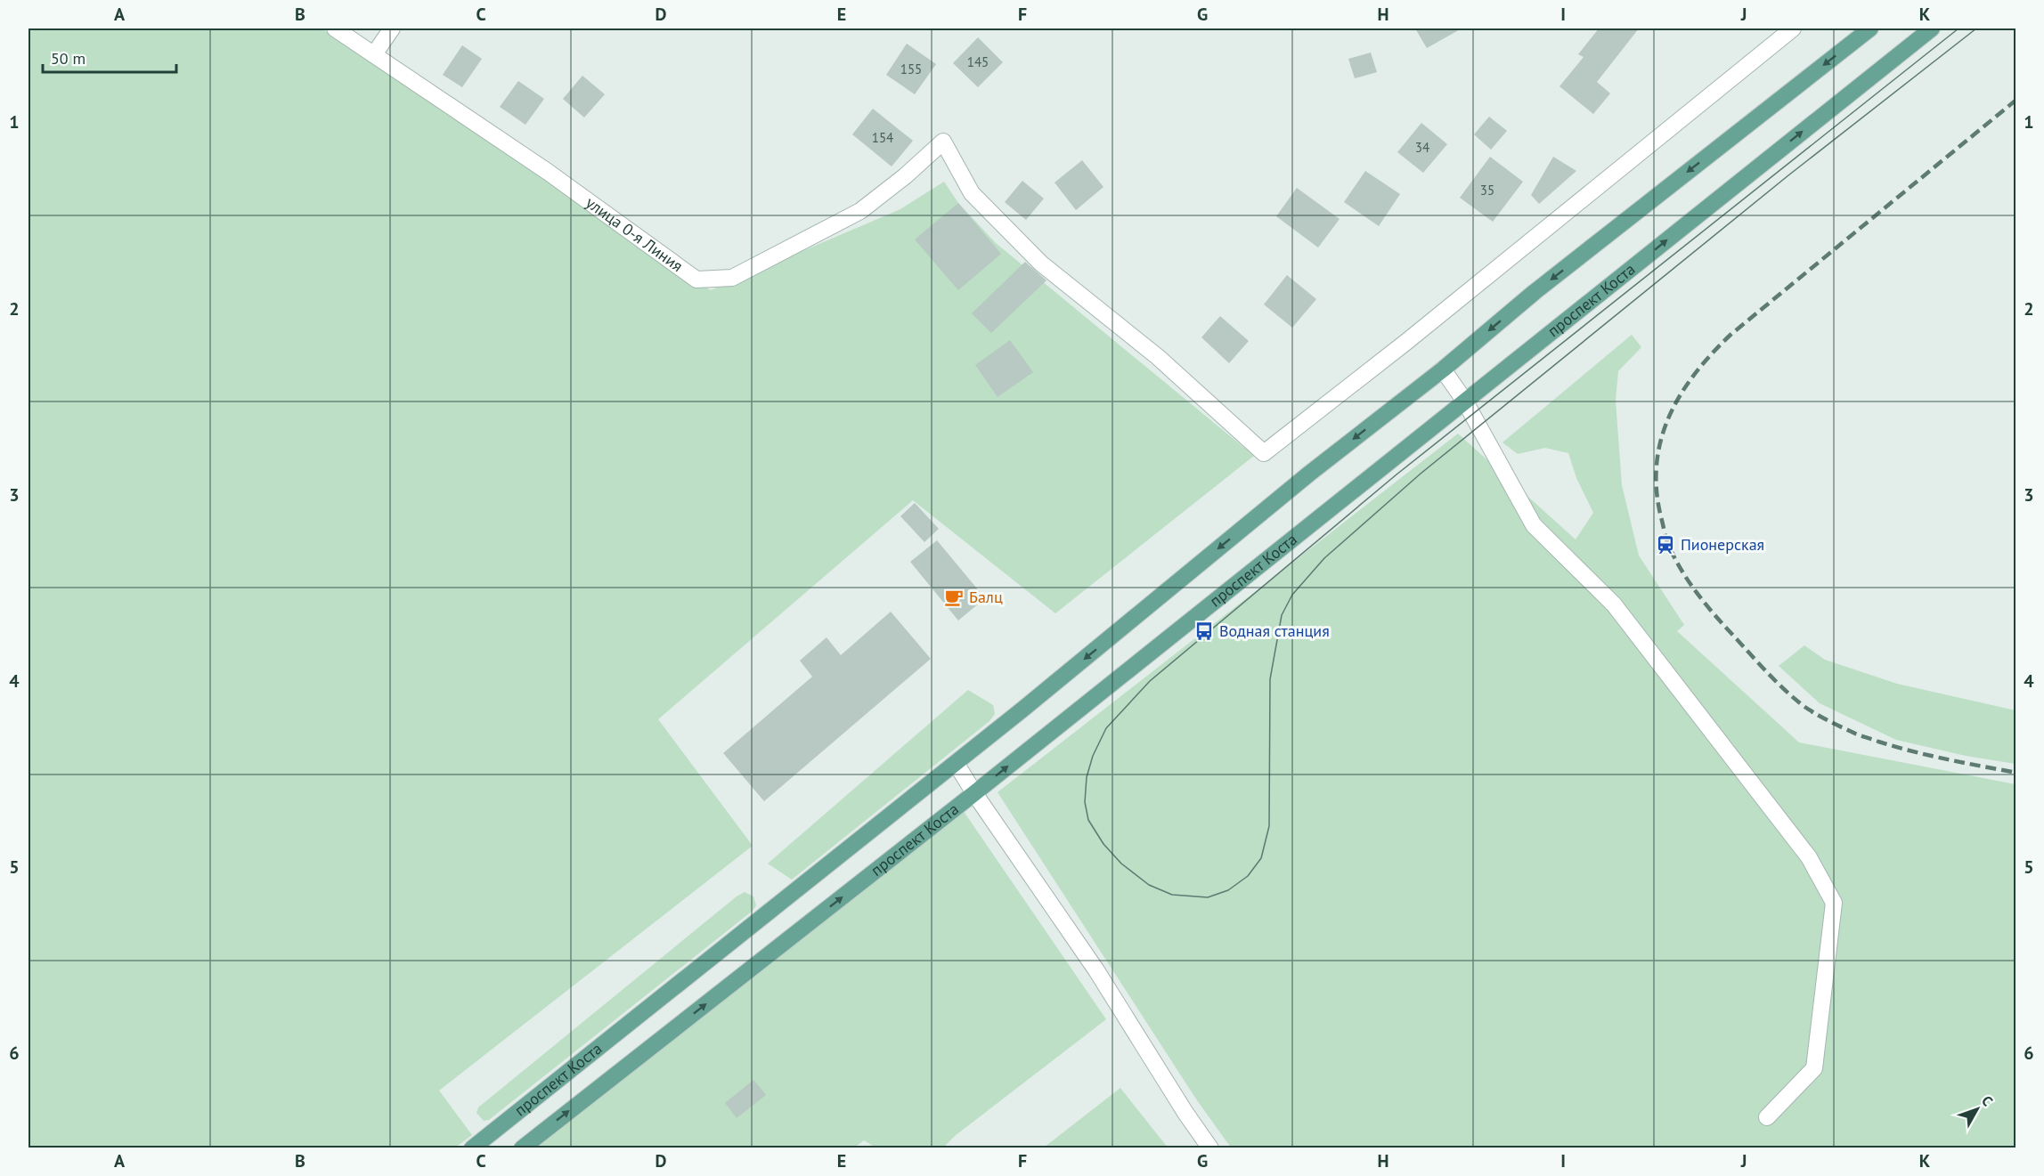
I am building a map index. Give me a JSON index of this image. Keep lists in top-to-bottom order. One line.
{"streets":{"main road":["проспект Коста"],"street":["улица 0-я Линия"]},"places":{"station":["Пионерская"],"cafe":["Балц"],"bus stop":["Водная станция"]},"house_numbers":["145","155","154","34","35"],"scale_bar":"50 m","north":"top right","grid":{"columns":["A","B","C","D","E","F","G","H","I","J","K"],"rows":["1","2","3","4","5","6"]}}
